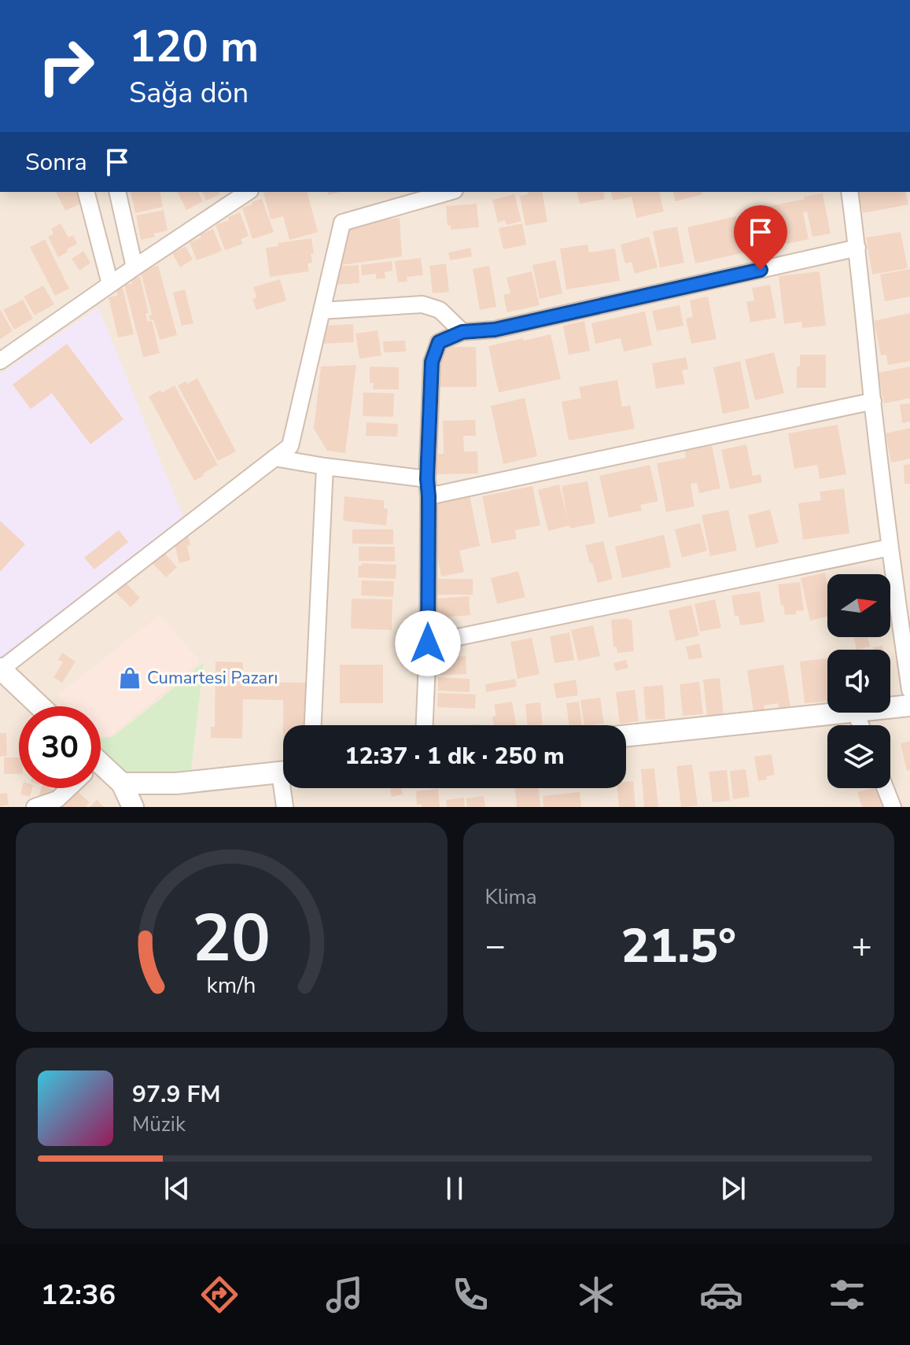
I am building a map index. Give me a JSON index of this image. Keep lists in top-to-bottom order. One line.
{"places":{"shop":["Cumartesi Pazarı"]},"north":"right","page":{"turn":["120 m","Sağa dön"],"then":"Sonra","limit":"30","trip":"12:37 · 1 dk · 250 m","tile":"Klima","heat":["−","21.5°","+"],"song":["97.9 FM","Müzik"],"tabs":"12:36","gauge":["20","km/h"]}}
